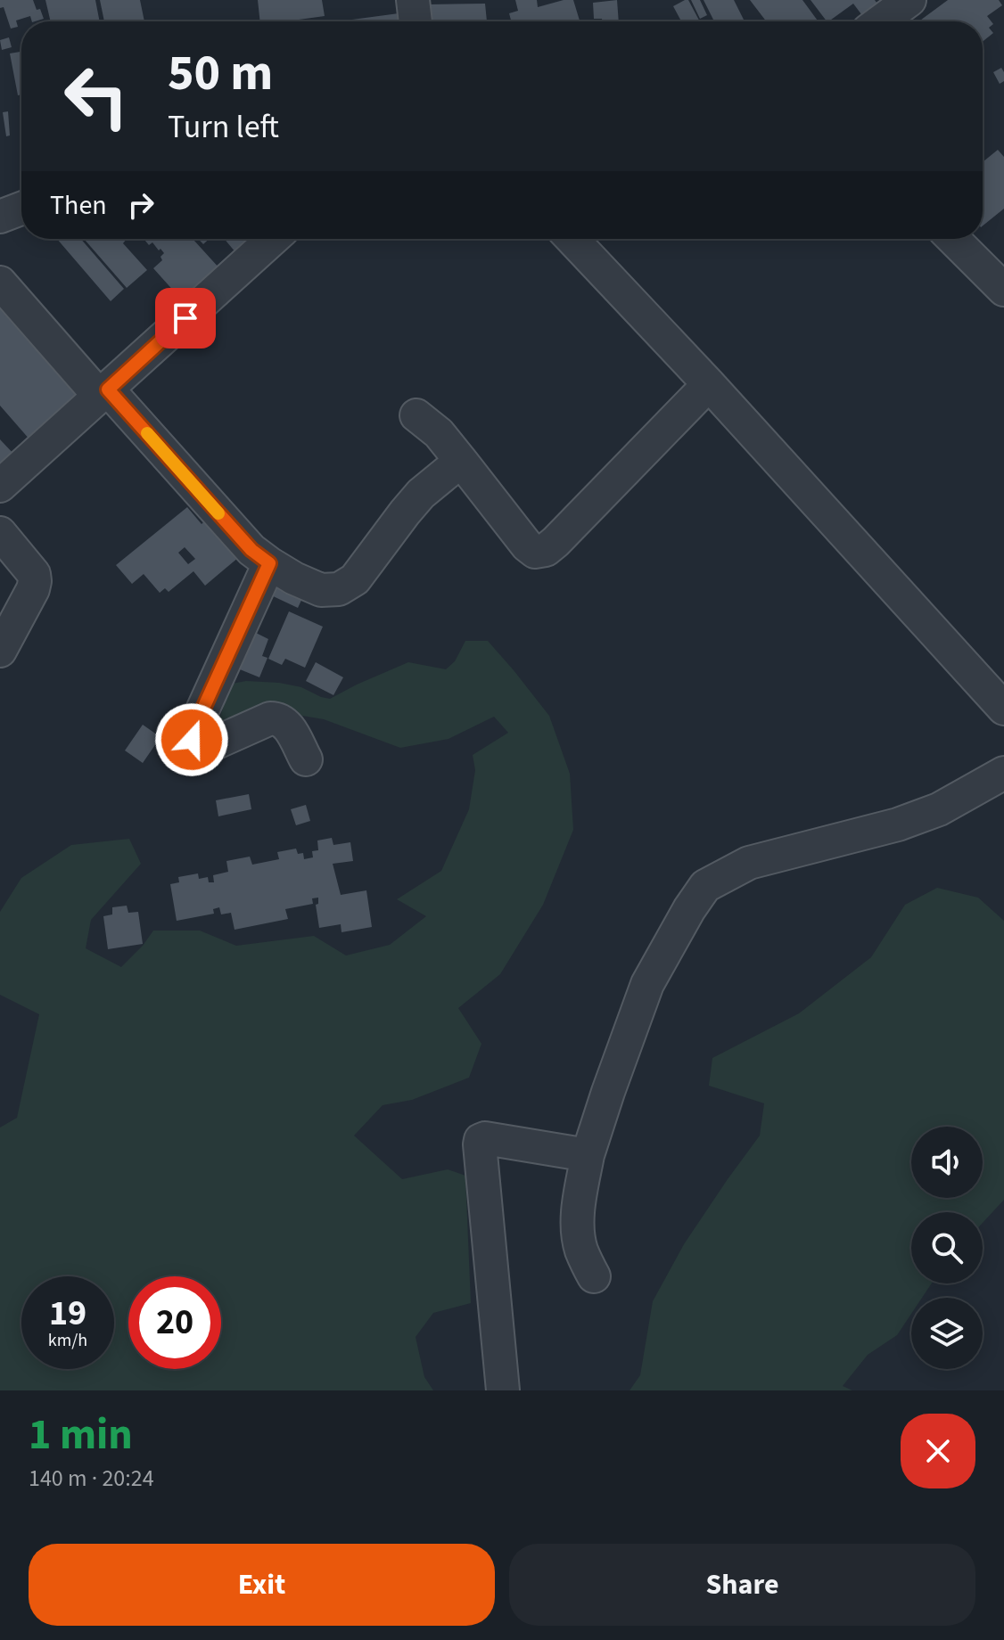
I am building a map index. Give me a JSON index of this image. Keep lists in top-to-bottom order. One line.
{"page":{"turn":["50 m","Turn left"],"then":"Then","speed":"19 km/h","limit":"20","heading":["1 min","140 m · 20:24"],"buttons":["Exit","Share"]}}
